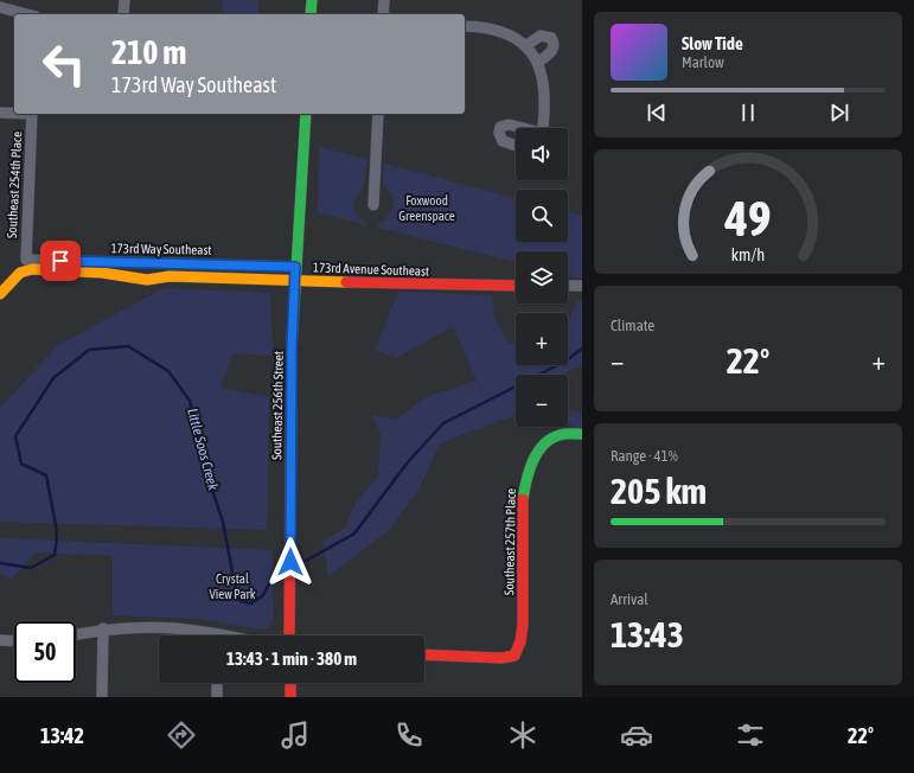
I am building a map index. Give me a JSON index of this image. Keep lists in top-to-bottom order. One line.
{"streets":{"street":["Southeast 254th Place","173rd Way Southeast","173rd Avenue Southeast","Southeast 256th Street","Southeast 257th Place"]},"crossings":[["Southeast 254th Place","173rd Way Southeast"],["173rd Way Southeast","Southeast 256th Street"],["173rd Avenue Southeast","Southeast 256th Street"]],"water":["Little Soos Creek"],"parks":["Foxwood Greenspace","Crystal View Park"],"page":{"turn":["210 m","173rd Way Southeast"],"song":["Slow Tide","Marlow"],"map_buttons":["+","−"],"tile":["Climate",["Range · 41%","205 km"],["Arrival","13:43"]],"heat":["−","22°","+"],"limit":"50","trip":"13:43 · 1 min · 380 m","tabs":["13:42","22°"],"gauge":["49","km/h"]}}
